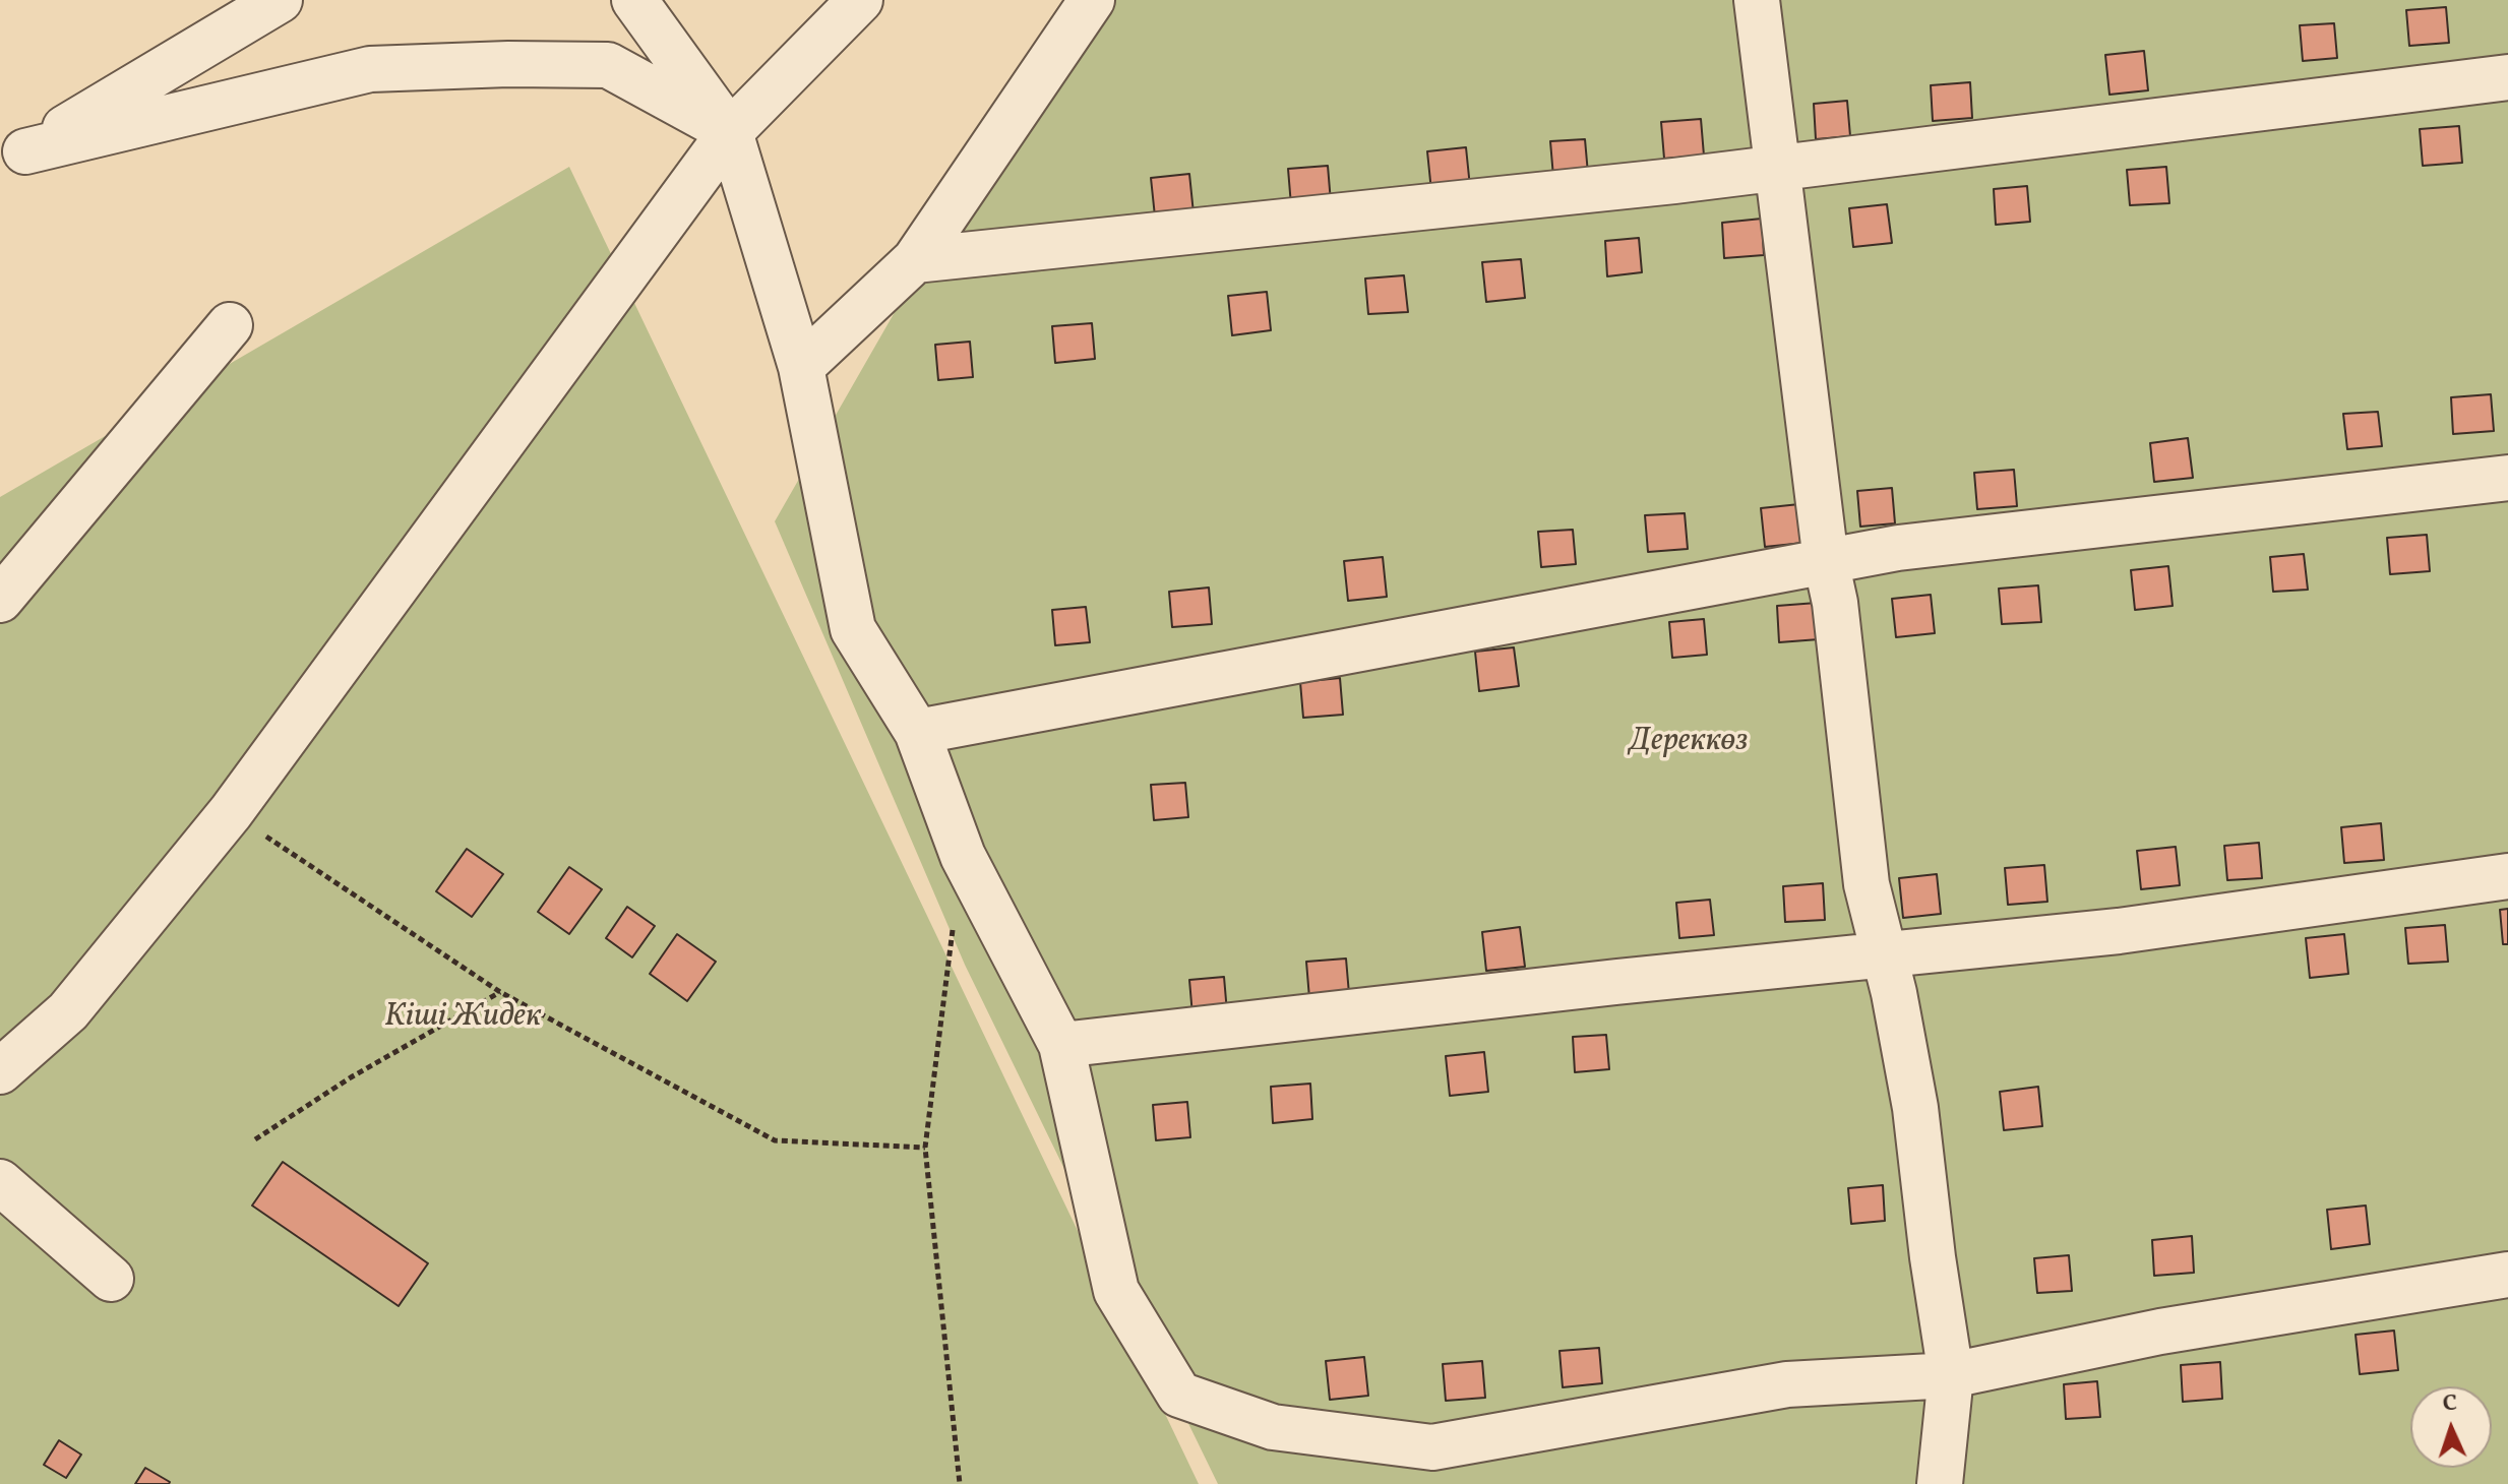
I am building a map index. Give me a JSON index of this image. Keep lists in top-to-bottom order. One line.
{"parks":["Дереккөз","Кіші Жидек"],"north":"top"}
